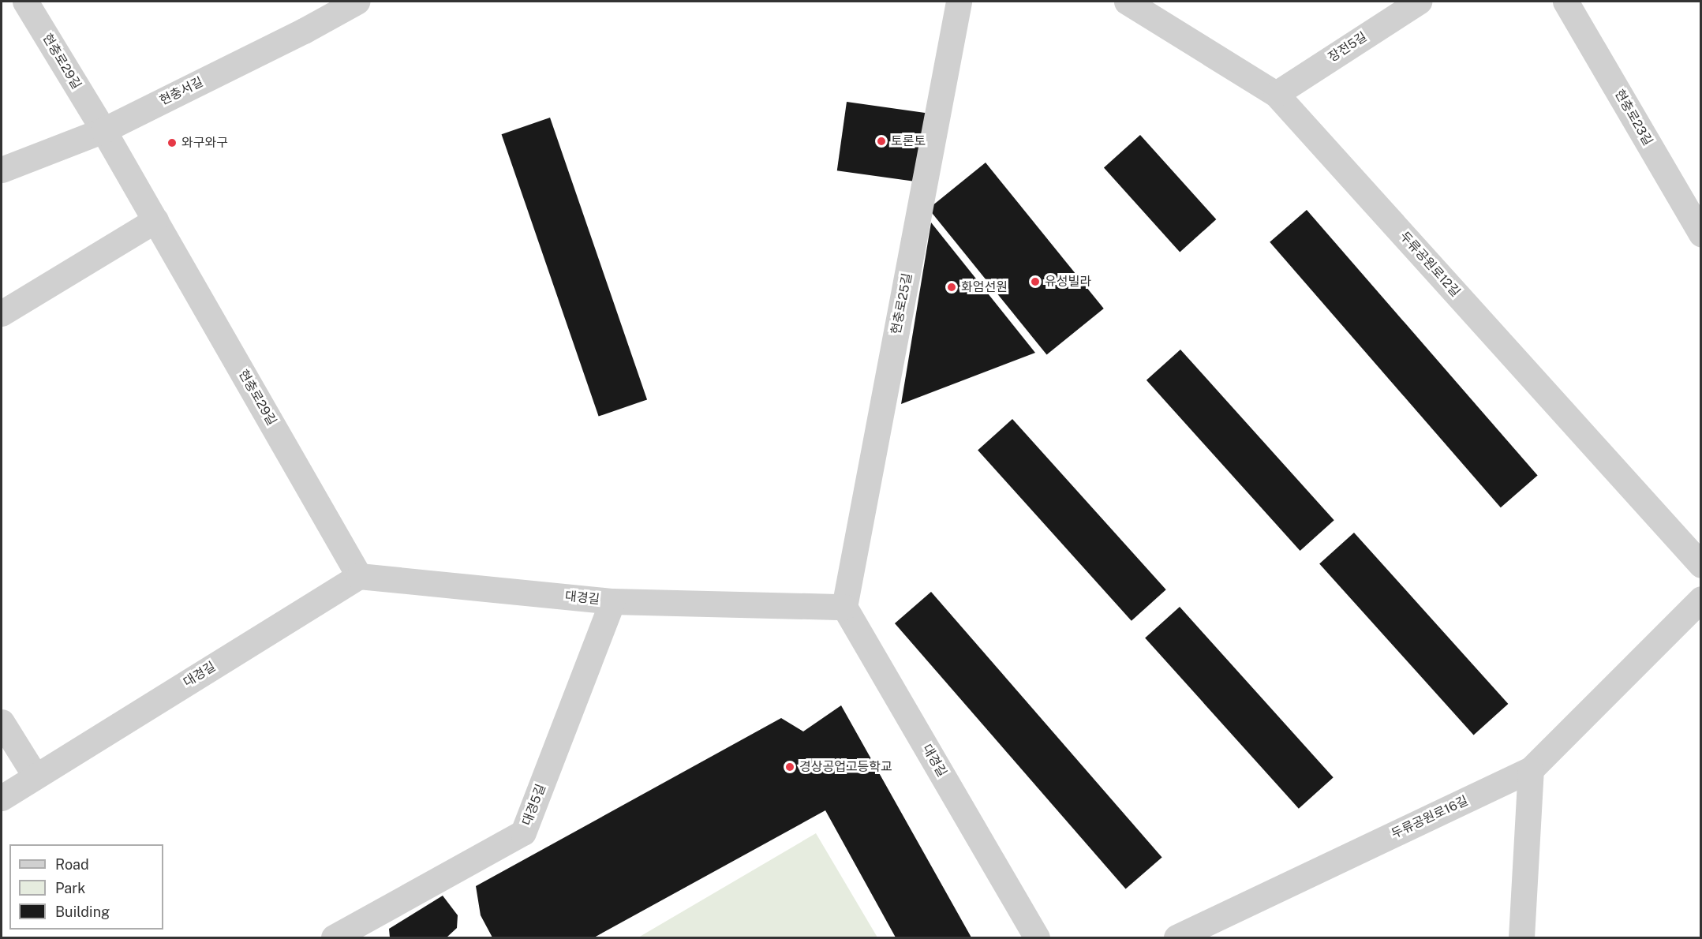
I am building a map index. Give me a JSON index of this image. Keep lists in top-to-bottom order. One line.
{"streets":{"street":["장전5길","현충로29길","현충서길","현충로23길","두류공원로12길","현충로25길","대경길","대경5길","두류공원로16길"]},"crossings":[["장전5길","두류공원로12길"],["현충로29길","현충서길"],["현충로29길","대경길"],["현충로25길","대경길"],["대경길","대경5길"]],"places":["토론토","와구와구","유성빌라","화엄선원","경상공업고등학교"],"legend":["Road","Park","Building"]}
